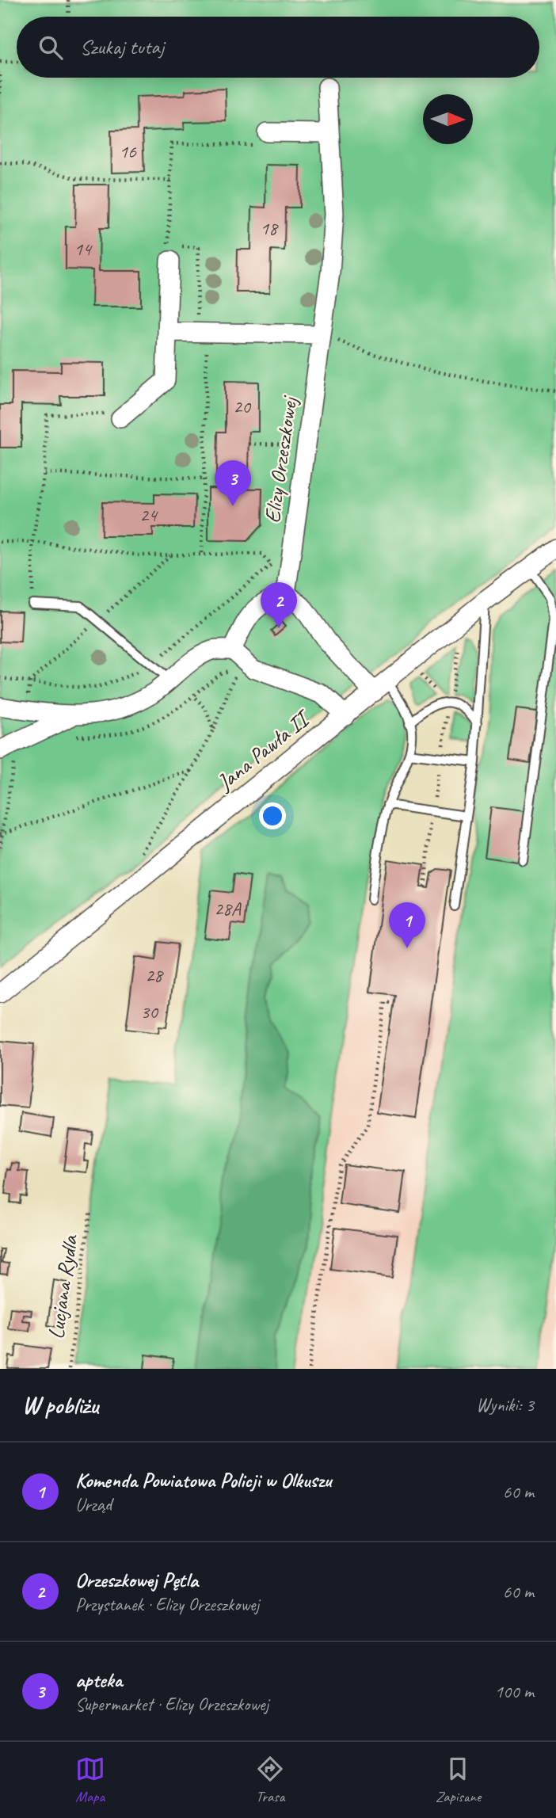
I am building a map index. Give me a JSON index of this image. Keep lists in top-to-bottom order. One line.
{"streets":{"street":["Elizy Orzeszkowej","Jana Pawła II"],"path":["Lucjana Rydla"]},"house_numbers":["16","18","14","20","24","28A","28","30"],"north":"right","page":{"search":"Szukaj tutaj","pins":["3","2","1"],"heading":["W pobliżu","Wyniki: 3"],"list":[{"mark":"1","name":"Komenda Powiatowa Policji w Olkuszu","note":"Urząd","value":"60 m"},{"mark":"2","name":"Orzeszkowej Pętla","note":"Przystanek · Elizy Orzeszkowej","value":"60 m"},{"mark":"3","name":"apteka","note":"Supermarket · Elizy Orzeszkowej","value":"100 m"}],"nav":["Mapa","Trasa","Zapisane"]}}
